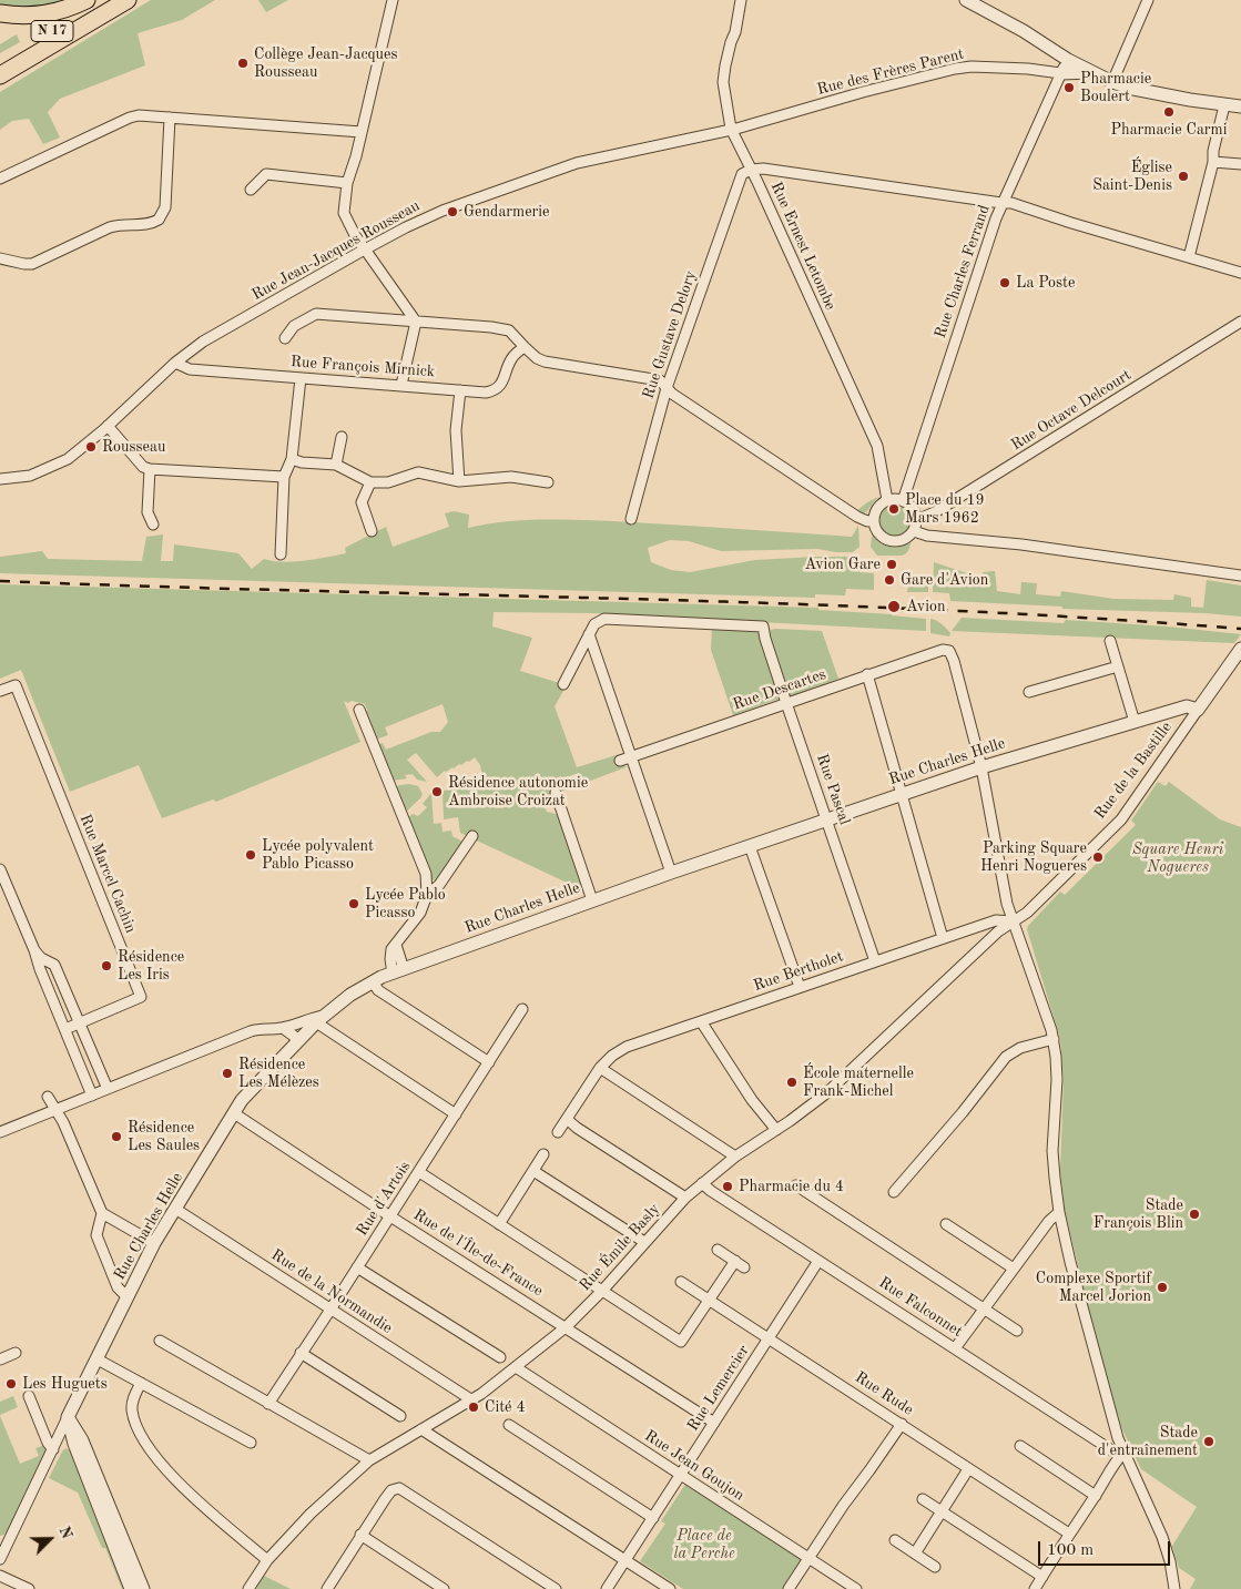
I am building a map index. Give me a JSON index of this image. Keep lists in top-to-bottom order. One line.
{"streets":{"highway":["N 17"],"street":["Rue des Frères Parent","Rue Ernest Letombe","Rue Jean-Jacques Rousseau","Rue Charles Ferrand","Rue Gustave Delory","Rue François Mirnick","Rue Octave Delcourt","Rue Descartes","Rue Charles Helle","Rue de la Bastille","Rue Pascal","Rue Marcel Cachin","Rue Bertholet","Rue d'Artois","Rue Émile Basly","Rue de l'Île-de-France","Rue de la Normandie","Rue Falconnet","Rue Lemercier","Rue Rude","Rue Jean Goujon"]},"crossings":[["Rue des Frères Parent","Rue Ernest Letombe"],["Rue des Frères Parent","Rue Jean-Jacques Rousseau"],["Rue des Frères Parent","Rue Charles Ferrand"],["Rue Ernest Letombe","Rue Jean-Jacques Rousseau"],["Rue Ernest Letombe","Rue Charles Ferrand"],["Rue Ernest Letombe","Rue Gustave Delory"],["Rue Ernest Letombe","Rue Octave Delcourt"],["Rue Jean-Jacques Rousseau","Rue François Mirnick"],["Rue Charles Ferrand","Rue Octave Delcourt"],["Rue Descartes","Rue Charles Helle"],["Rue Descartes","Rue Pascal"],["Rue Charles Helle","Rue de la Bastille"],["Rue Charles Helle","Rue Pascal"],["Rue Charles Helle","Rue de l'Île-de-France"],["Rue Charles Helle","Rue de la Normandie"],["Rue de la Bastille","Rue Bertholet"],["Rue de la Bastille","Rue Émile Basly"],["Rue Pascal","Rue Bertholet"],["Rue Bertholet","Rue Émile Basly"],["Rue d'Artois","Rue de l'Île-de-France"],["Rue d'Artois","Rue de la Normandie"],["Rue Émile Basly","Rue de l'Île-de-France"],["Rue Émile Basly","Rue de la Normandie"],["Rue Émile Basly","Rue Falconnet"],["Rue Émile Basly","Rue Jean Goujon"],["Rue de l'Île-de-France","Rue Lemercier"],["Rue Falconnet","Rue Lemercier"],["Rue Lemercier","Rue Rude"],["Rue Lemercier","Rue Jean Goujon"]],"parks":["Square Henri Nogueres","Place de la Perche"],"places":["Collège Jean-Jacques Rousseau","Pharmacie Boulert","Pharmacie Carmi","Église Saint-Denis","Gendarmerie","La Poste","Rousseau","Place du 19 Mars 1962","Avion Gare","Gare d'Avion","Avion","Résidence autonomie Ambroise Croizat","Lycée polyvalent Pablo Picasso","Parking Square Henri Nogueres","Lycée Pablo Picasso","Résidence Les Iris","Résidence Les Mélèzes","École maternelle Frank-Michel","Résidence Les Saules","Pharmacie du 4","Stade François Blin","Complexe Sportif Marcel Jorion","Les Huguets","Cité 4","Stade d'entraînement"],"scale_bar":"100 m","north":"top right"}
